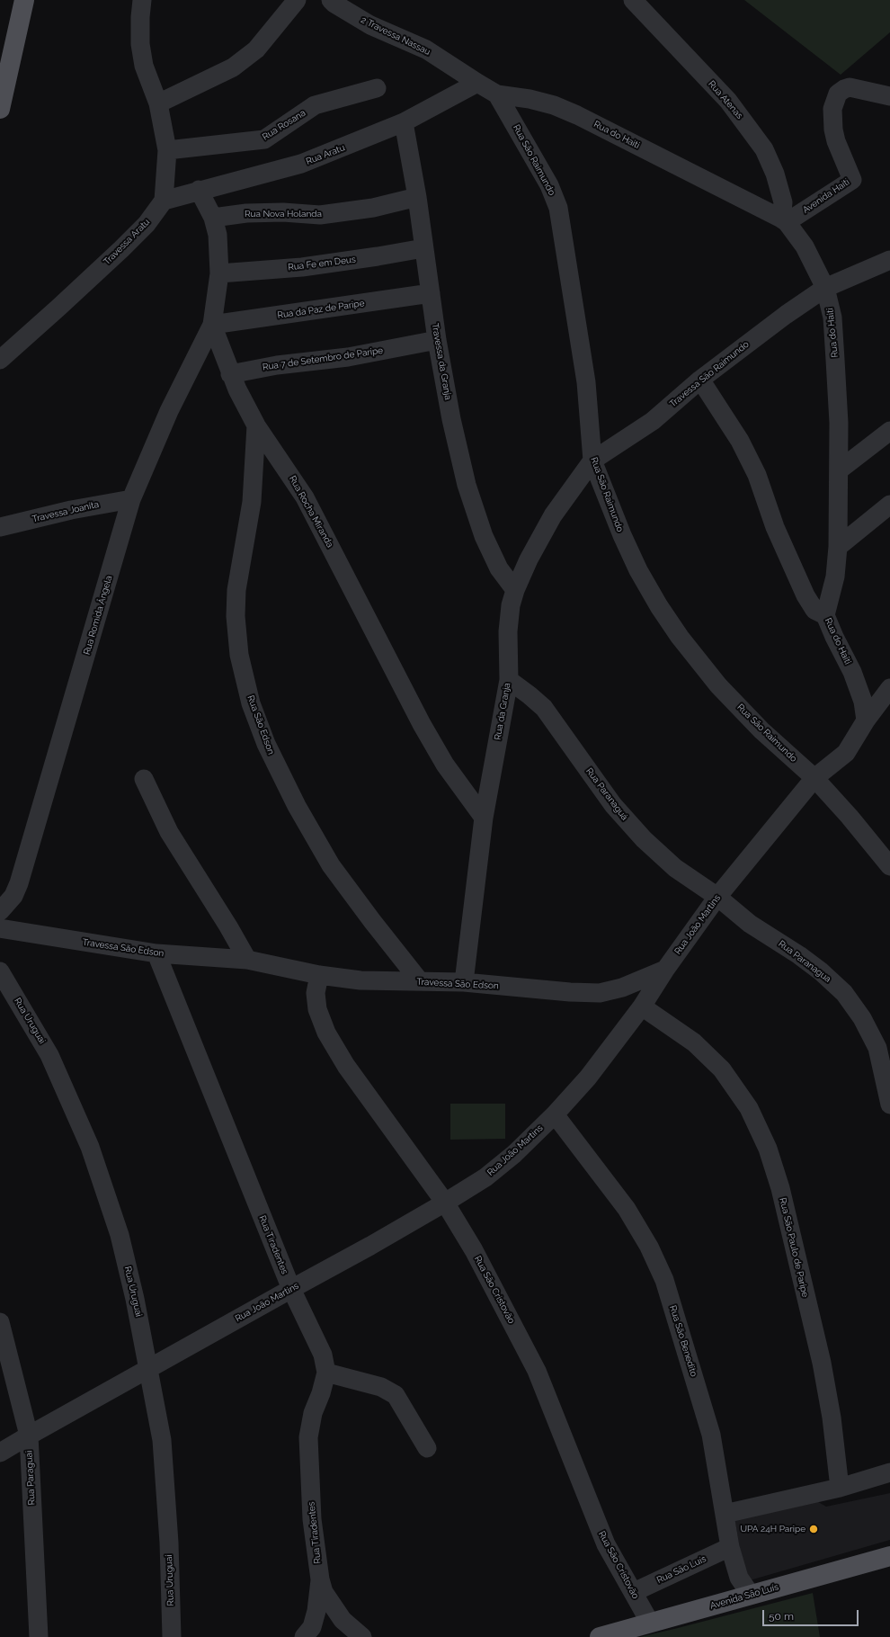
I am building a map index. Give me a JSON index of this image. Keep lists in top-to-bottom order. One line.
{"streets":{"main road":["Avenida São Luís"],"street":["2 Travessa Nassau","Rua Atenas","Rua Rosana","Rua do Haiti","Rua Aratu","Rua São Raimundo","Avenida Haiti","Rua Nova Holanda","Travessa Aratu","Rua Fe em Deus","Rua da Paz de Paripe","Rua 7 de Setembro de Paripe","Travessa da Granja","Travessa São Raimundo","Travessa Joanita","Rua Rocha Miranda","Rua Romida Ângela","Rua da Granja","Rua São Edson","Rua Paranaguá","Rua João Martins","Travessa São Edson","Rua Paranagua","Rua Uruguai","Rua Tiradentes","Rua São Paulo de Paripe","Rua São Cristovão","Rua São Benedito","Rua Paraguai","Rua São Luís"]},"crossings":[["2 Travessa Nassau","Rua do Haiti"],["2 Travessa Nassau","Rua Aratu"],["2 Travessa Nassau","Rua São Raimundo"],["Rua Atenas","Rua do Haiti"],["Rua Atenas","Avenida Haiti"],["Rua do Haiti","Rua São Raimundo"],["Rua do Haiti","Avenida Haiti"],["Rua do Haiti","Travessa São Raimundo"],["Rua do Haiti","Rua João Martins"],["Rua Aratu","Travessa Aratu"],["Rua Aratu","Travessa da Granja"],["Rua Aratu","Rua Rocha Miranda"],["Rua São Raimundo","Travessa São Raimundo"],["Rua São Raimundo","Rua da Granja"],["Rua São Raimundo","Rua João Martins"],["Rua Nova Holanda","Travessa da Granja"],["Rua Nova Holanda","Rua Rocha Miranda"],["Rua Fe em Deus","Travessa da Granja"],["Rua Fe em Deus","Rua Rocha Miranda"],["Rua da Paz de Paripe","Travessa da Granja"],["Rua da Paz de Paripe","Rua Rocha Miranda"],["Rua da Paz de Paripe","Rua Romida Ângela"],["Rua 7 de Setembro de Paripe","Travessa da Granja"],["Rua 7 de Setembro de Paripe","Rua Rocha Miranda"],["Travessa da Granja","Rua da Granja"],["Travessa São Raimundo","Rua da Granja"],["Travessa Joanita","Rua Romida Ângela"],["Rua Rocha Miranda","Rua Romida Ângela"],["Rua Rocha Miranda","Rua da Granja"],["Rua Rocha Miranda","Rua São Edson"],["Rua da Granja","Rua Paranaguá"],["Rua da Granja","Travessa São Edson"],["Rua São Edson","Travessa São Edson"],["Rua Paranaguá","Rua João Martins"],["Rua Paranaguá","Rua Paranagua"],["Rua João Martins","Travessa São Edson"],["Rua João Martins","Rua Paranagua"],["Rua João Martins","Rua Uruguai"],["Rua João Martins","Rua Tiradentes"],["Rua João Martins","Rua São Paulo de Paripe"],["Rua João Martins","Rua São Cristovão"],["Rua João Martins","Rua São Benedito"],["Rua João Martins","Rua Paraguai"],["Travessa São Edson","Rua Tiradentes"],["Travessa São Edson","Rua São Cristovão"],["Rua São Cristovão","Rua São Luís"],["Rua São Cristovão","Avenida São Luís"],["Rua São Benedito","Rua São Luís"],["Rua São Benedito","Avenida São Luís"]],"places":["UPA 24H Paripe"],"scale_bar":"50 m"}
